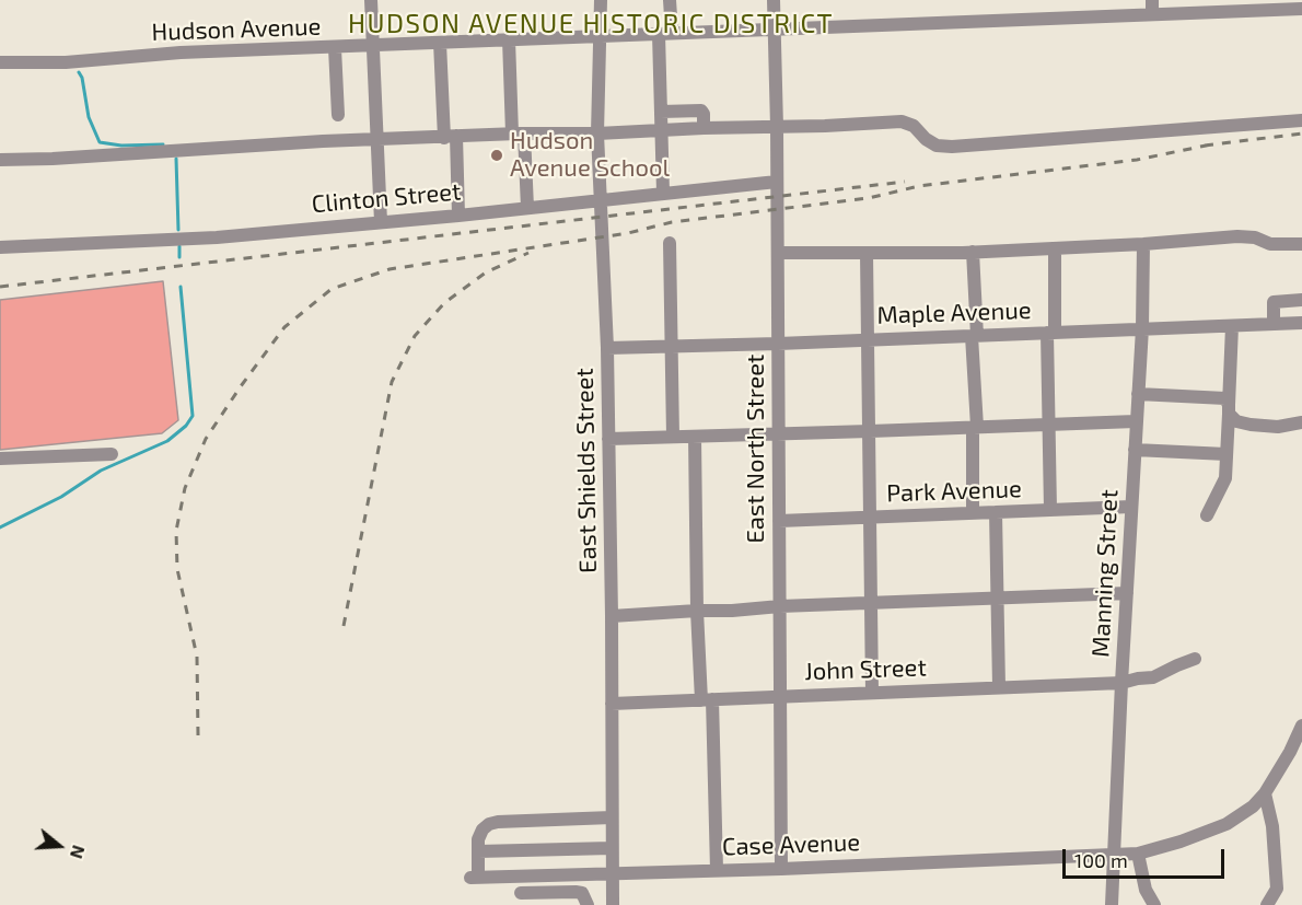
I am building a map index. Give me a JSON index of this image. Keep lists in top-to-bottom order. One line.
{"streets":{"street":["Hudson Avenue","Clinton Street","Maple Avenue","East North Street","East Shields Street","Park Avenue","Manning Street","John Street","Case Avenue"]},"crossings":[["Hudson Avenue","East North Street"],["Hudson Avenue","East Shields Street"],["Clinton Street","East North Street"],["Clinton Street","East Shields Street"],["Maple Avenue","East North Street"],["Maple Avenue","East Shields Street"],["Maple Avenue","Manning Street"],["East North Street","Park Avenue"],["East North Street","John Street"],["East North Street","Case Avenue"],["East Shields Street","John Street"],["East Shields Street","Case Avenue"],["Park Avenue","Manning Street"],["Manning Street","John Street"],["Manning Street","Case Avenue"]],"districts":["HUDSON AVENUE HISTORIC DISTRICT"],"places":["Hudson Avenue School"],"scale_bar":"100 m","north":"right"}
